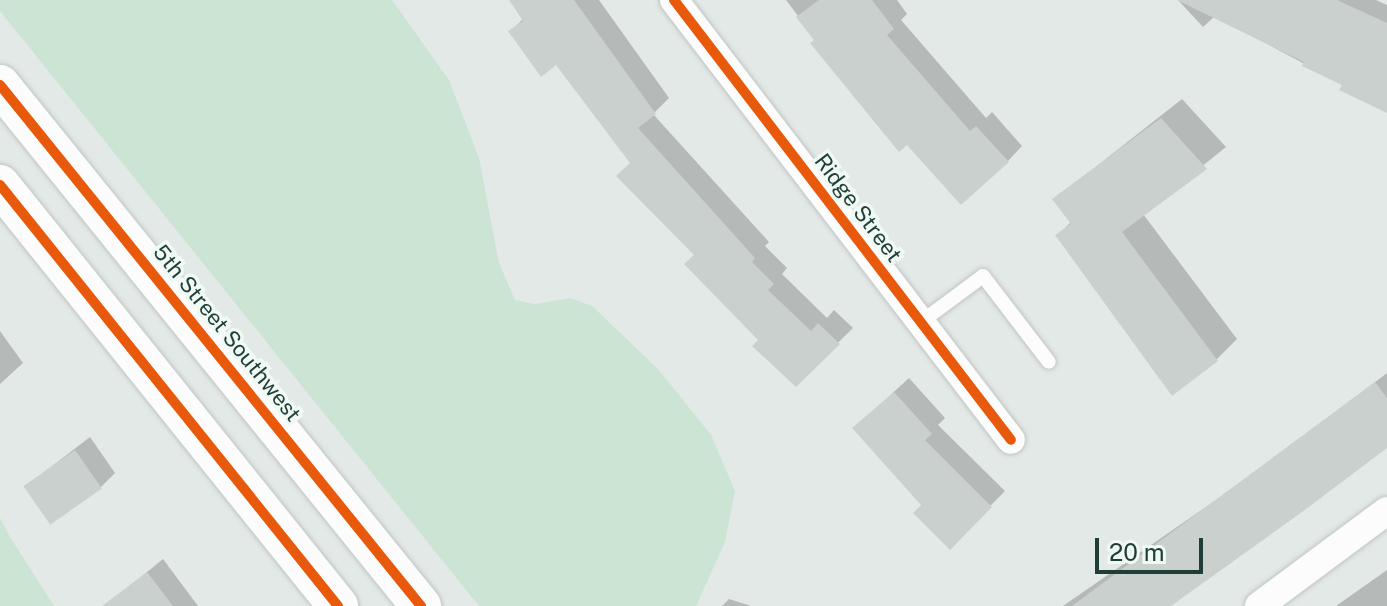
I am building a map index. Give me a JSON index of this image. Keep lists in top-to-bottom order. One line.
{"streets":{"main road":["5th Street Southwest"],"street":["Ridge Street"]},"scale_bar":"20 m"}
